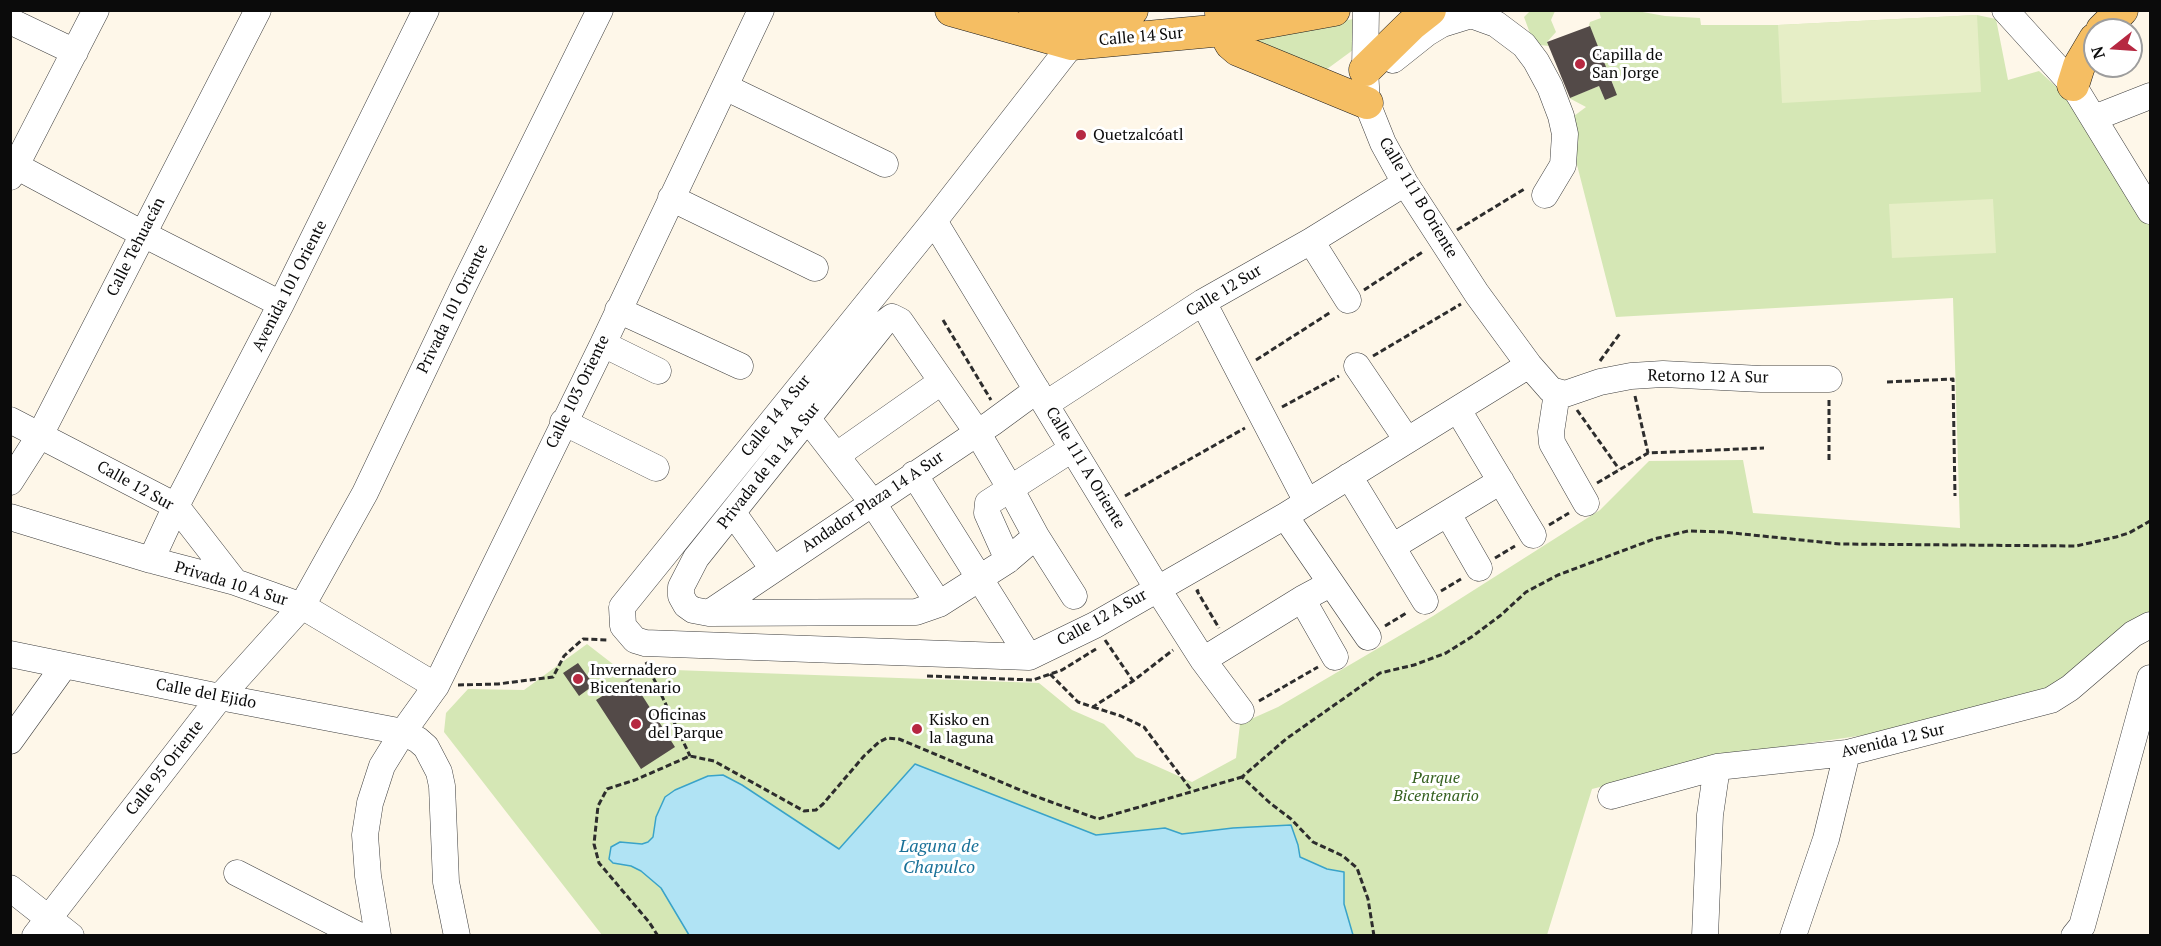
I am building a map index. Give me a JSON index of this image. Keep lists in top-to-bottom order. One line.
{"streets":{"main road":["Calle 14 Sur"],"street":["Calle 111 B Oriente","Calle Tehuacán","Avenida 101 Oriente","Calle 12 Sur","Privada 101 Oriente","Retorno 12 A Sur","Calle 103 Oriente","Calle 14 A Sur","Privada de la 14 A Sur","Calle 111 A Oriente","Andador Plaza 14 A Sur","Privada 10 A Sur","Calle 12 A Sur","Calle del Ejido","Avenida 12 Sur","Calle 95 Oriente"]},"crossings":[["Calle 14 Sur","Calle 14 A Sur"],["Calle 111 B Oriente","Calle 12 Sur"],["Calle 111 B Oriente","Calle 12 A Sur"],["Calle Tehuacán","Calle 12 Sur"],["Avenida 101 Oriente","Calle 12 Sur"],["Avenida 101 Oriente","Privada 10 A Sur"],["Calle 12 Sur","Calle 111 A Oriente"],["Calle 12 Sur","Andador Plaza 14 A Sur"],["Calle 12 Sur","Privada 10 A Sur"],["Privada 101 Oriente","Privada 10 A Sur"],["Privada 101 Oriente","Calle 95 Oriente"],["Calle 103 Oriente","Privada 10 A Sur"],["Calle 103 Oriente","Calle del Ejido"],["Calle 14 A Sur","Calle 111 A Oriente"],["Calle 14 A Sur","Calle 12 A Sur"],["Privada de la 14 A Sur","Andador Plaza 14 A Sur"],["Calle 111 A Oriente","Andador Plaza 14 A Sur"],["Calle 111 A Oriente","Calle 12 A Sur"],["Privada 10 A Sur","Calle 95 Oriente"],["Calle del Ejido","Calle 95 Oriente"]],"water":["Laguna de Chapulco"],"parks":["Parque Bicentenario"],"places":["Capilla de San Jorge","Quetzalcóatl","Invernadero Bicentenario","Oficinas del Parque","Kisko en la laguna"],"north":"left"}
